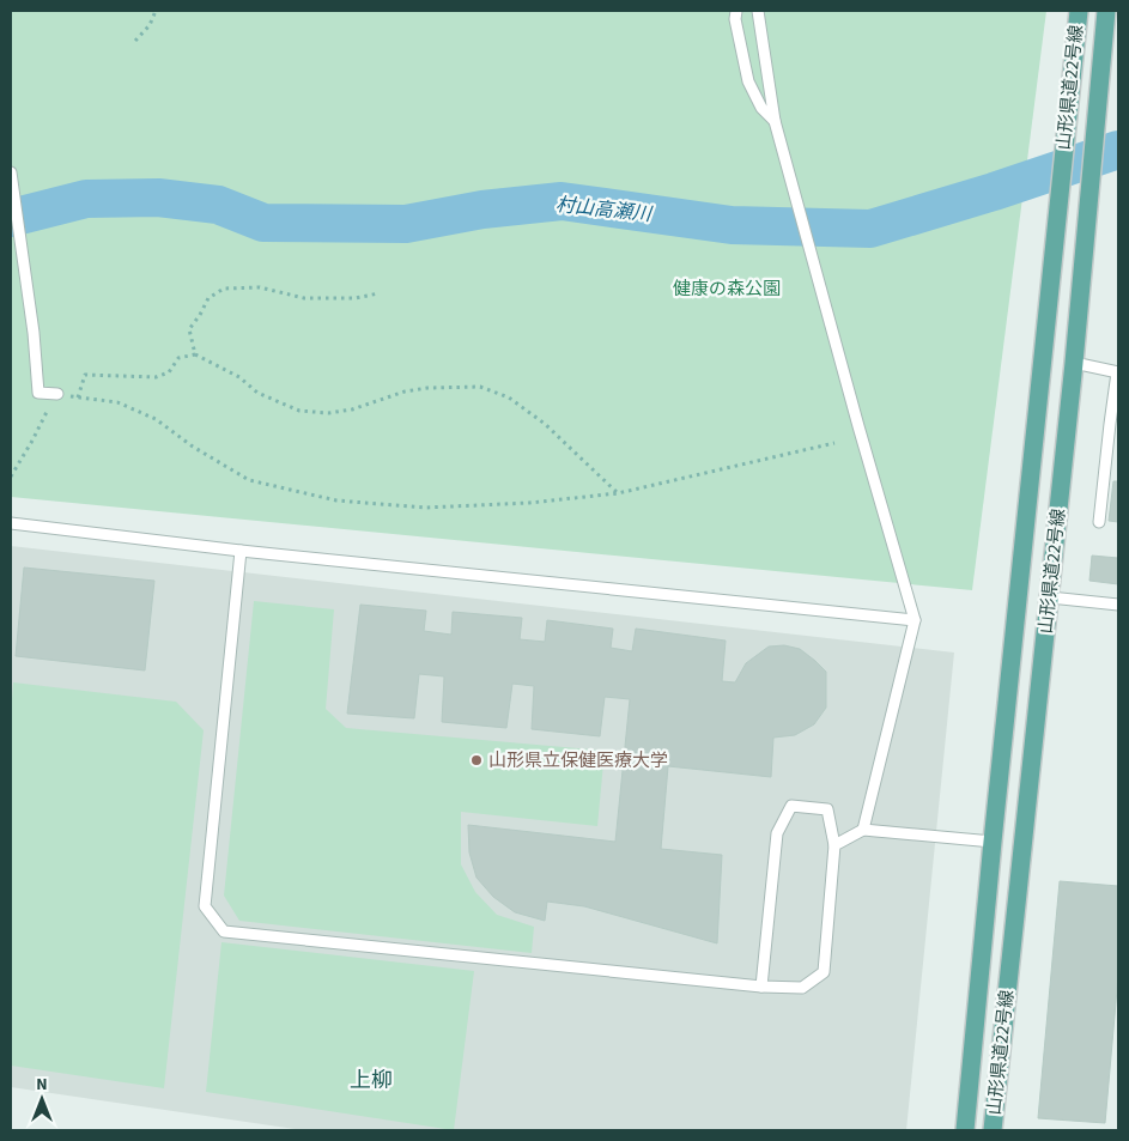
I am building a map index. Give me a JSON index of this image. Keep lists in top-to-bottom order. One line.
{"streets":{"main road":["山形県道22号線"]},"districts":["上柳"],"water":["村山高瀬川"],"parks":["健康の森公園"],"places":["山形県立保健医療大学"],"north":"top"}
